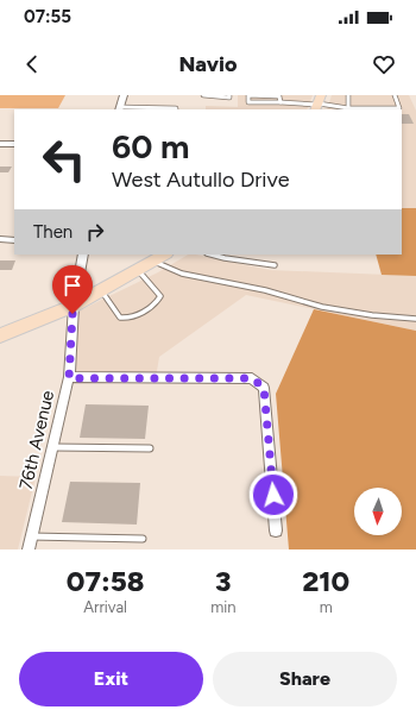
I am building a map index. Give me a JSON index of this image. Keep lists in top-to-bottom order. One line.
{"streets":{"street":["76th Avenue"]},"north":"bottom","page":{"status":"07:55","header":"Navio","turn":["60 m","West Autullo Drive"],"then":"Then","eta":["07:58","Arrival","3","min","210","m"],"buttons":["Exit","Share"]}}
